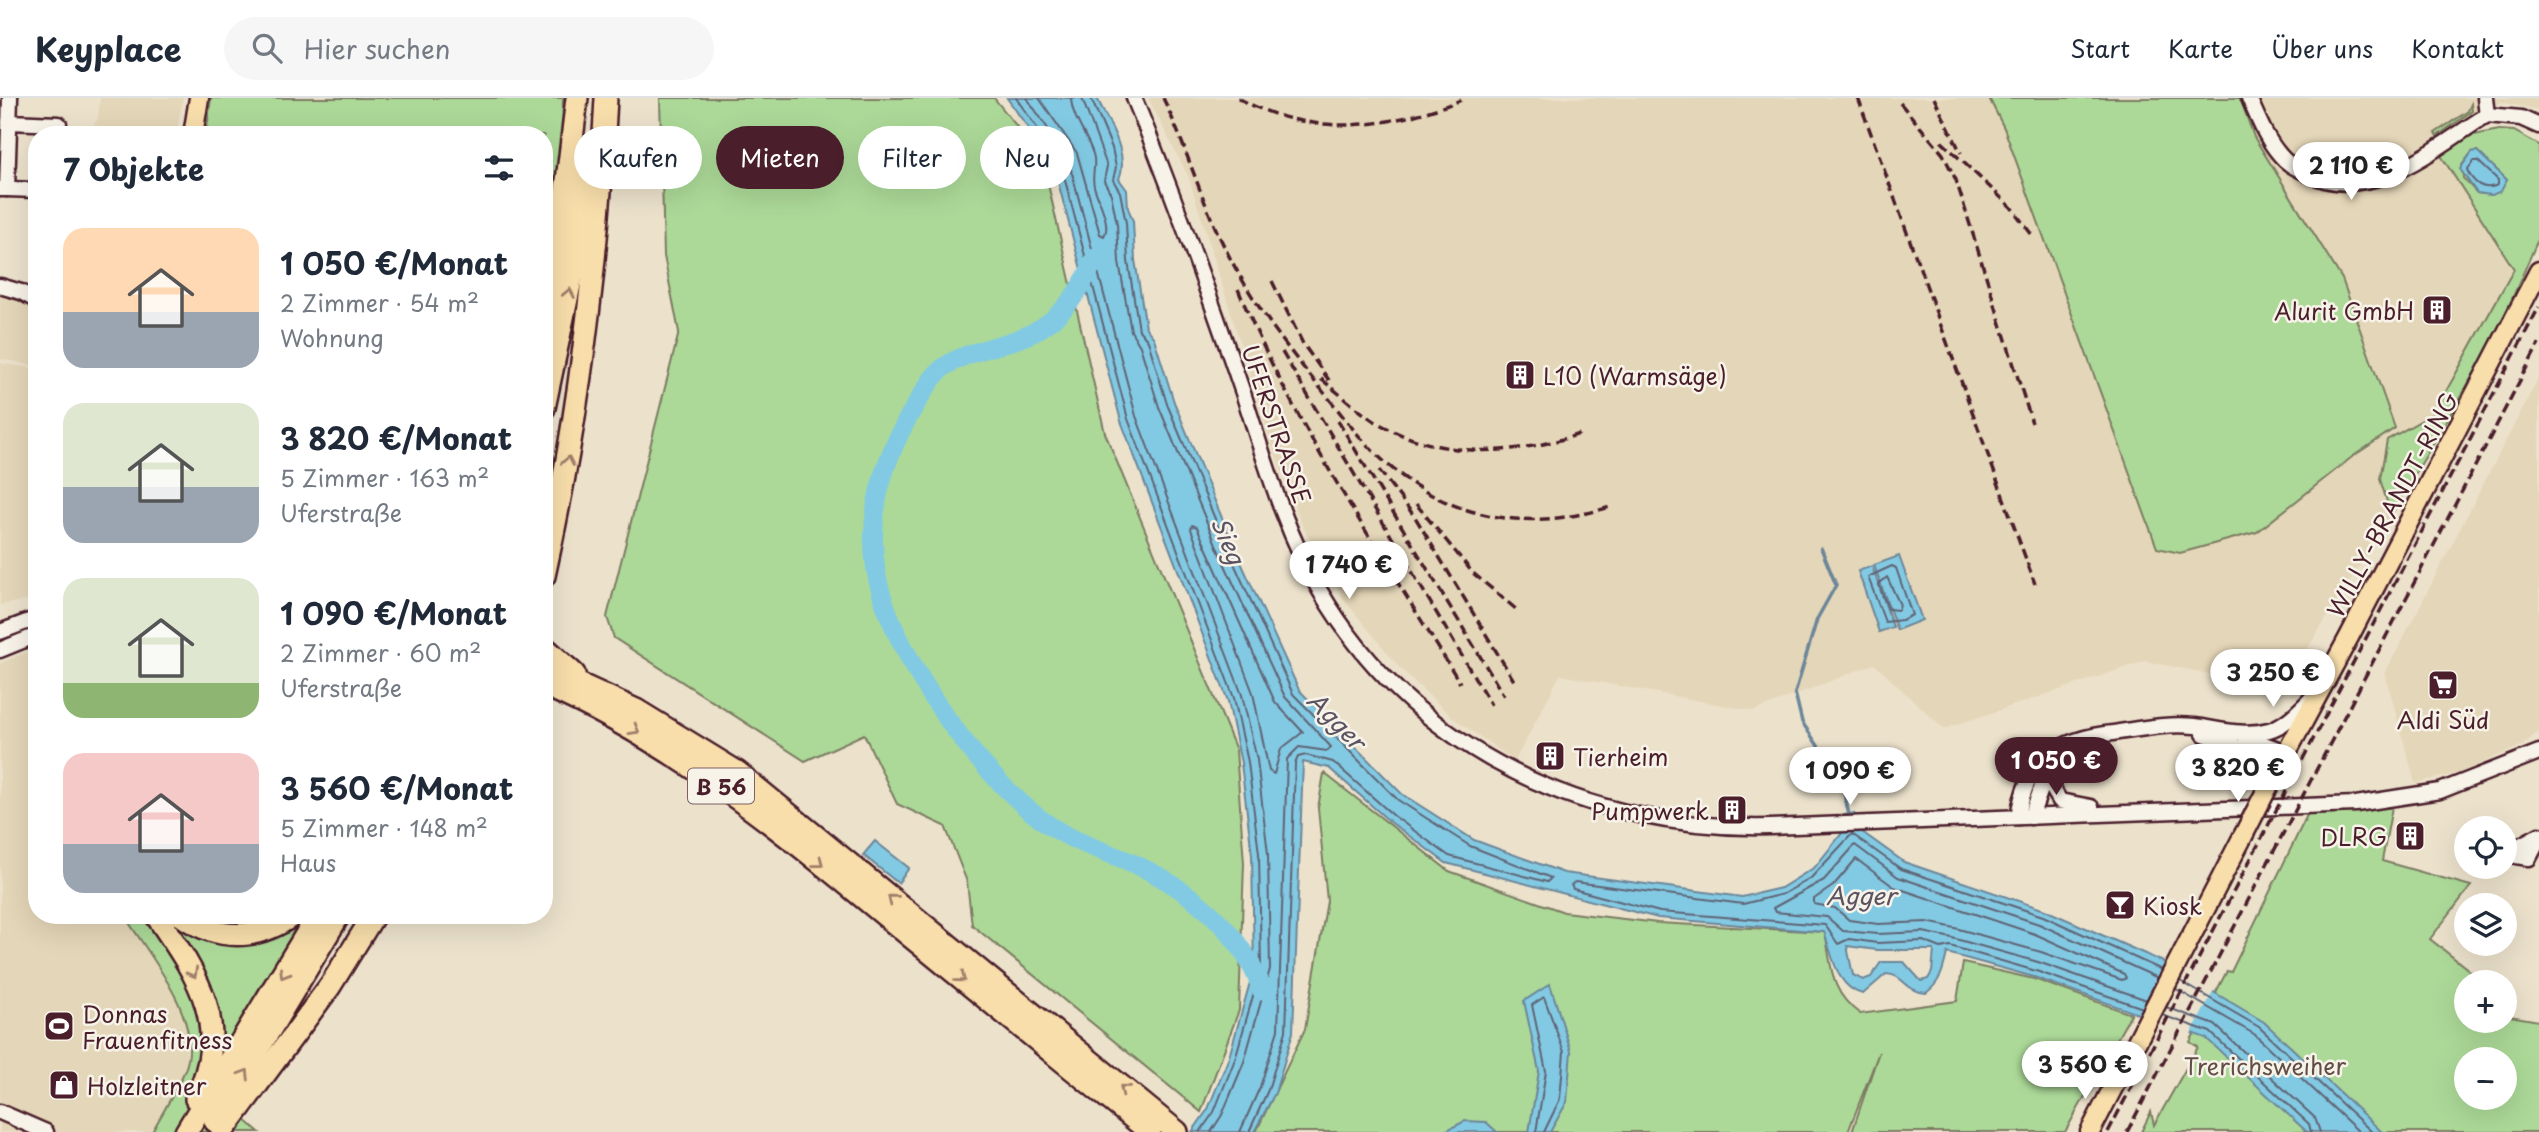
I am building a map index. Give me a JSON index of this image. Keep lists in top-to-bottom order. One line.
{"streets":{"highway":["B 56"],"main road":["WILLY-BRANDT-RING"],"street":["UFERSTRASSE"]},"water":["Sieg","Agger"],"parks":["Trerichsweiher"],"places":{"building":["Alurit GmbH","L10 (Warmsäge)","Tierheim","Pumpwerk","DLRG"],"supermarket":["Aldi Süd"],"bar":["Kiosk"],"sports":["Donnas Frauenfitness"],"shop":["Holzleitner"]},"page":{"header":"Keyplace","search":"Hier suchen","nav":["Start","Karte","Über uns","Kontakt"],"chip":["Kaufen","Mieten","Filter","Neu"],"heading":"7 Objekte","price":["2 110 €","1 740 €","3 250 €","1 050 €","3 820 €","1 090 €","3 560 €"],"list":[{"name":"1 050 €/Monat","note":"2 Zimmer · 54 m² · Wohnung"},{"name":"3 820 €/Monat","note":"5 Zimmer · 163 m² · Uferstraße"},{"name":"1 090 €/Monat","note":"2 Zimmer · 60 m² · Uferstraße"},{"name":"3 560 €/Monat","note":"5 Zimmer · 148 m² · Haus"}],"map_buttons":["+","−"]}}
